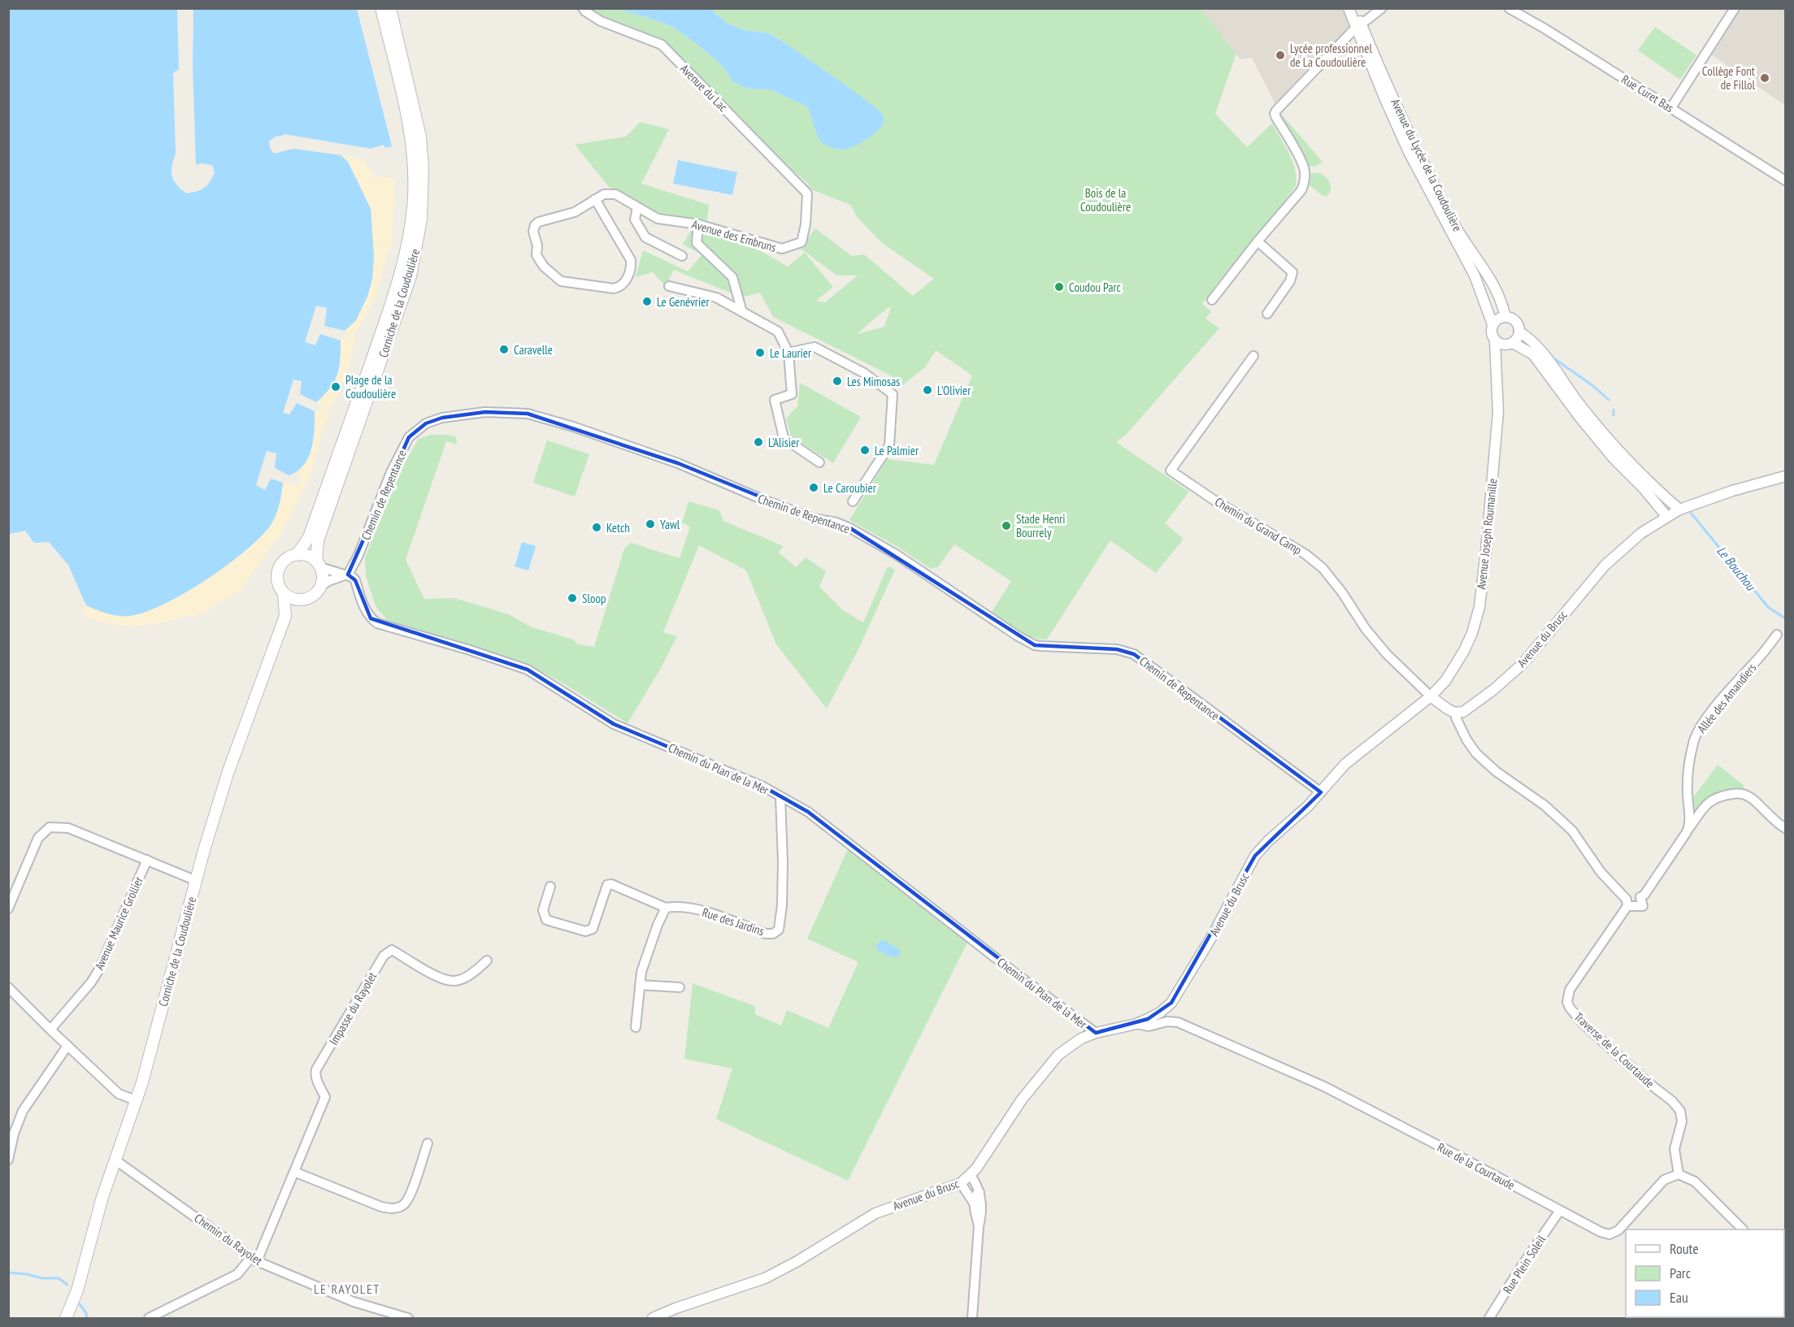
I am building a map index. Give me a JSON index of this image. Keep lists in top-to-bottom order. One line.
{"streets":{"main road":["Corniche de la Coudoulière"],"street":["Avenue du Lac","Rue Curet Bas","Avenue du Lycée de la Coudoulière","Avenue des Embruns","Chemin de Repentance","Chemin du Grand Camp","Avenue Joseph Roumanille","Avenue du Brusc","Allée des Amandiers","Chemin du Plan de la Mer","Rue des Jardins","Avenue Maurice Grollier","Impasse du Rayolet","Traverse de la Courtaude","Rue de la Courtaude","Chemin du Rayolet","Rue Plein Soleil"]},"crossings":[["Avenue du Lac","Avenue des Embruns"],["Avenue du Lycée de la Coudoulière","Avenue Joseph Roumanille"],["Corniche de la Coudoulière","Chemin du Rayolet"],["Chemin de Repentance","Avenue du Brusc"],["Chemin de Repentance","Chemin du Plan de la Mer"],["Chemin du Grand Camp","Avenue Joseph Roumanille"],["Chemin du Grand Camp","Avenue du Brusc"],["Avenue Joseph Roumanille","Avenue du Brusc"],["Avenue du Brusc","Chemin du Plan de la Mer"],["Avenue du Brusc","Rue de la Courtaude"],["Allée des Amandiers","Traverse de la Courtaude"],["Chemin du Plan de la Mer","Rue des Jardins"],["Impasse du Rayolet","Chemin du Rayolet"],["Traverse de la Courtaude","Rue de la Courtaude"],["Rue de la Courtaude","Rue Plein Soleil"]],"districts":["LE RAYOLET"],"water":["Le Bouchou"],"parks":["Bois de la Coudoulière"],"places":["Lycée professionnel de La Coudoulière","Collège Font de Fillol","Coudou Parc","Le Genévrier","Caravelle","Le Laurier","Les Mimosas","Plage de la Coudoulière","L'Olivier","L'Alisier","Le Palmier","Le Caroubier","Yawl","Stade Henri Bourrely","Ketch","Sloop"],"legend":["Route","Parc","Eau"]}
